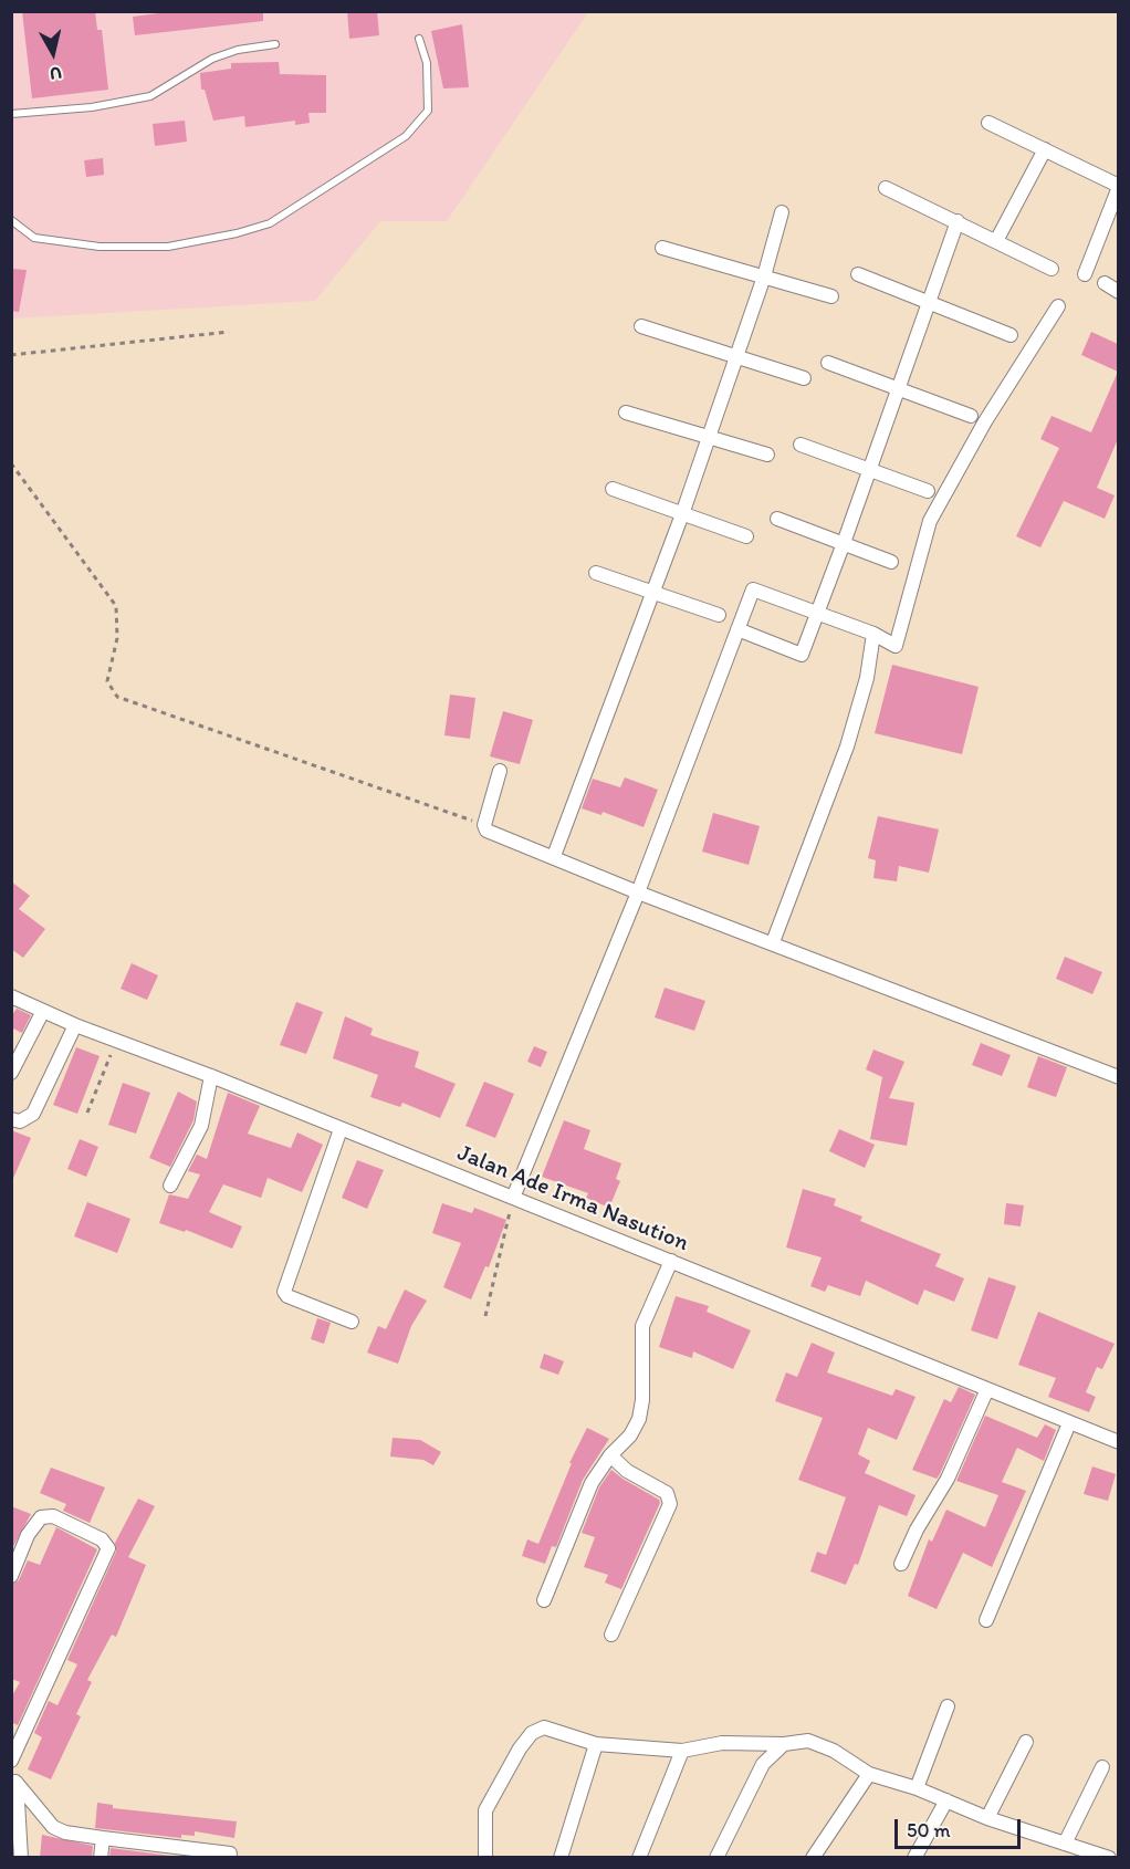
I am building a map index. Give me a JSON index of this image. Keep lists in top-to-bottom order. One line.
{"streets":{"street":["Jalan Ade Irma Nasution"]},"scale_bar":"50 m","north":"bottom"}
